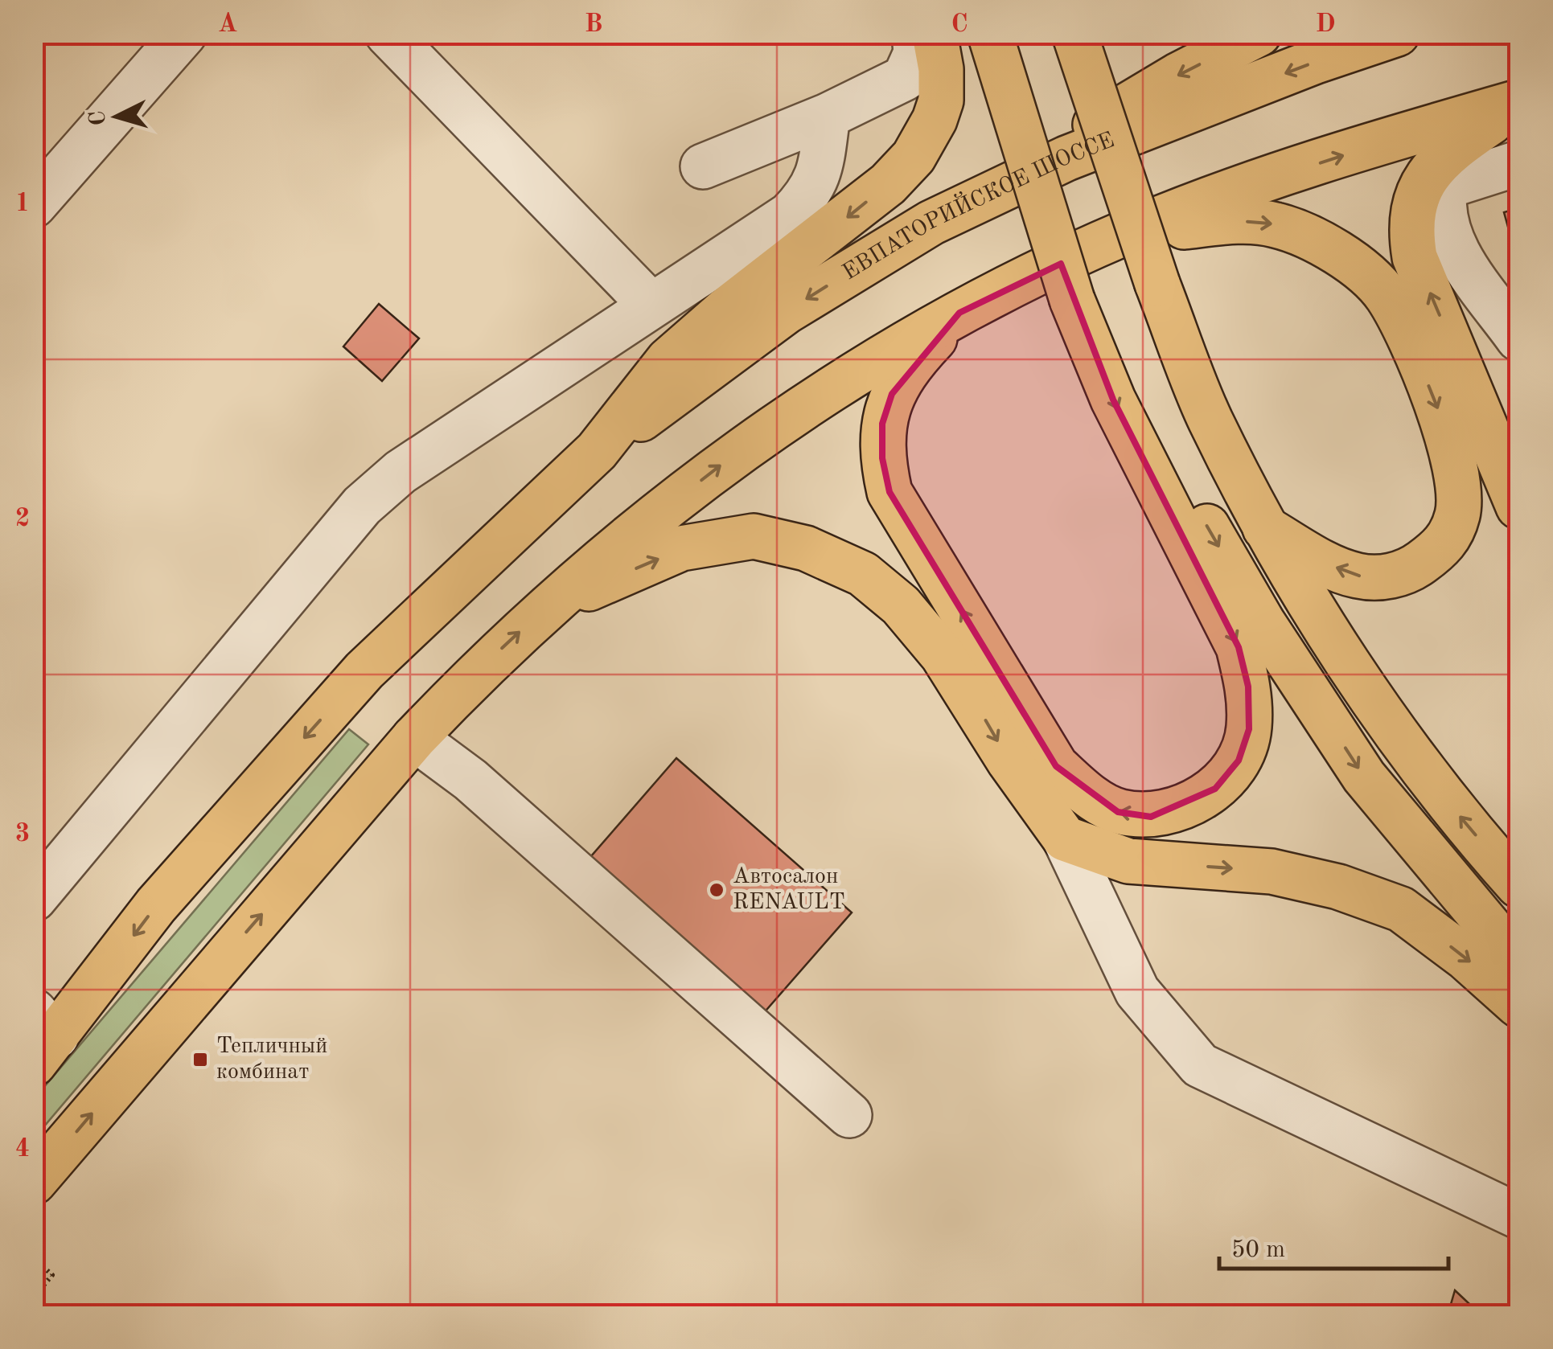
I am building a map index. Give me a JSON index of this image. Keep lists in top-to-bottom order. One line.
{"streets":{"main road":["ЕВПАТОРИЙСКОЕ ШОССЕ"]},"places":{"other":["Aвтосалон RENAULT"],"transit":["Тепличный комбинат"]},"scale_bar":"50 m","north":"left","grid":{"columns":["A","B","C","D"],"rows":["1","2","3","4"]}}
